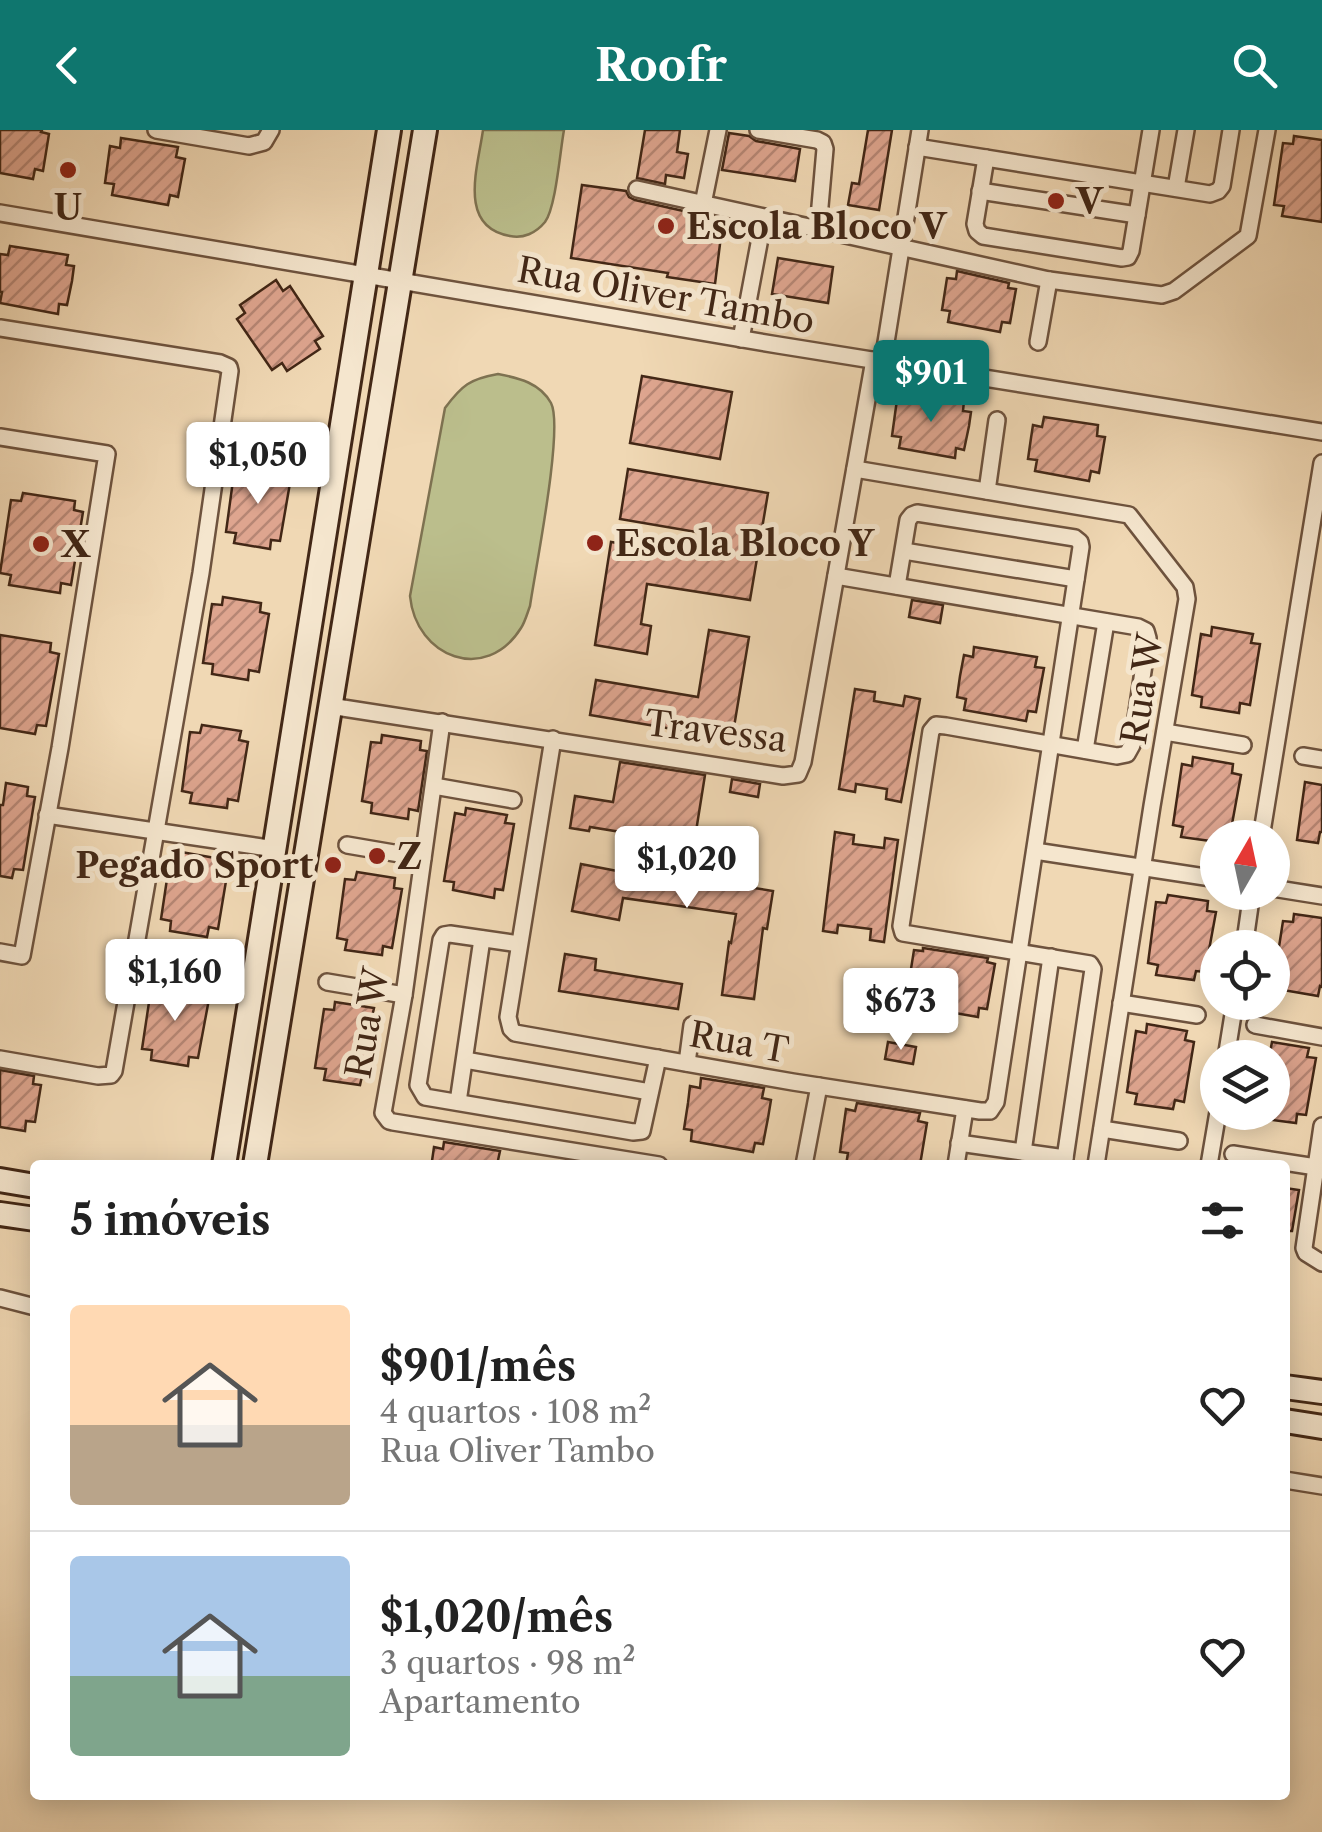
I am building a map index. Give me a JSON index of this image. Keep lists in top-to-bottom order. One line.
{"streets":{"street":["Rua Oliver Tambo","Rua W","Travessa","Rua T"]},"crossings":[["Rua Oliver Tambo","Travessa"],["Rua W","Travessa"],["Travessa","Rua T"]],"places":["U","V","Escola Bloco V","Escola Bloco Y","X","Z","Pegado Sport"],"north":"top","page":{"header":"Roofr","price":["$901","$1,050","$1,020","$1,160","$673"],"heading":"5 imóveis","list":[{"name":"$901/mês","note":"4 quartos · 108 m² · Rua Oliver Tambo"},{"name":"$1,020/mês","note":"3 quartos · 98 m² · Apartamento"}]}}
